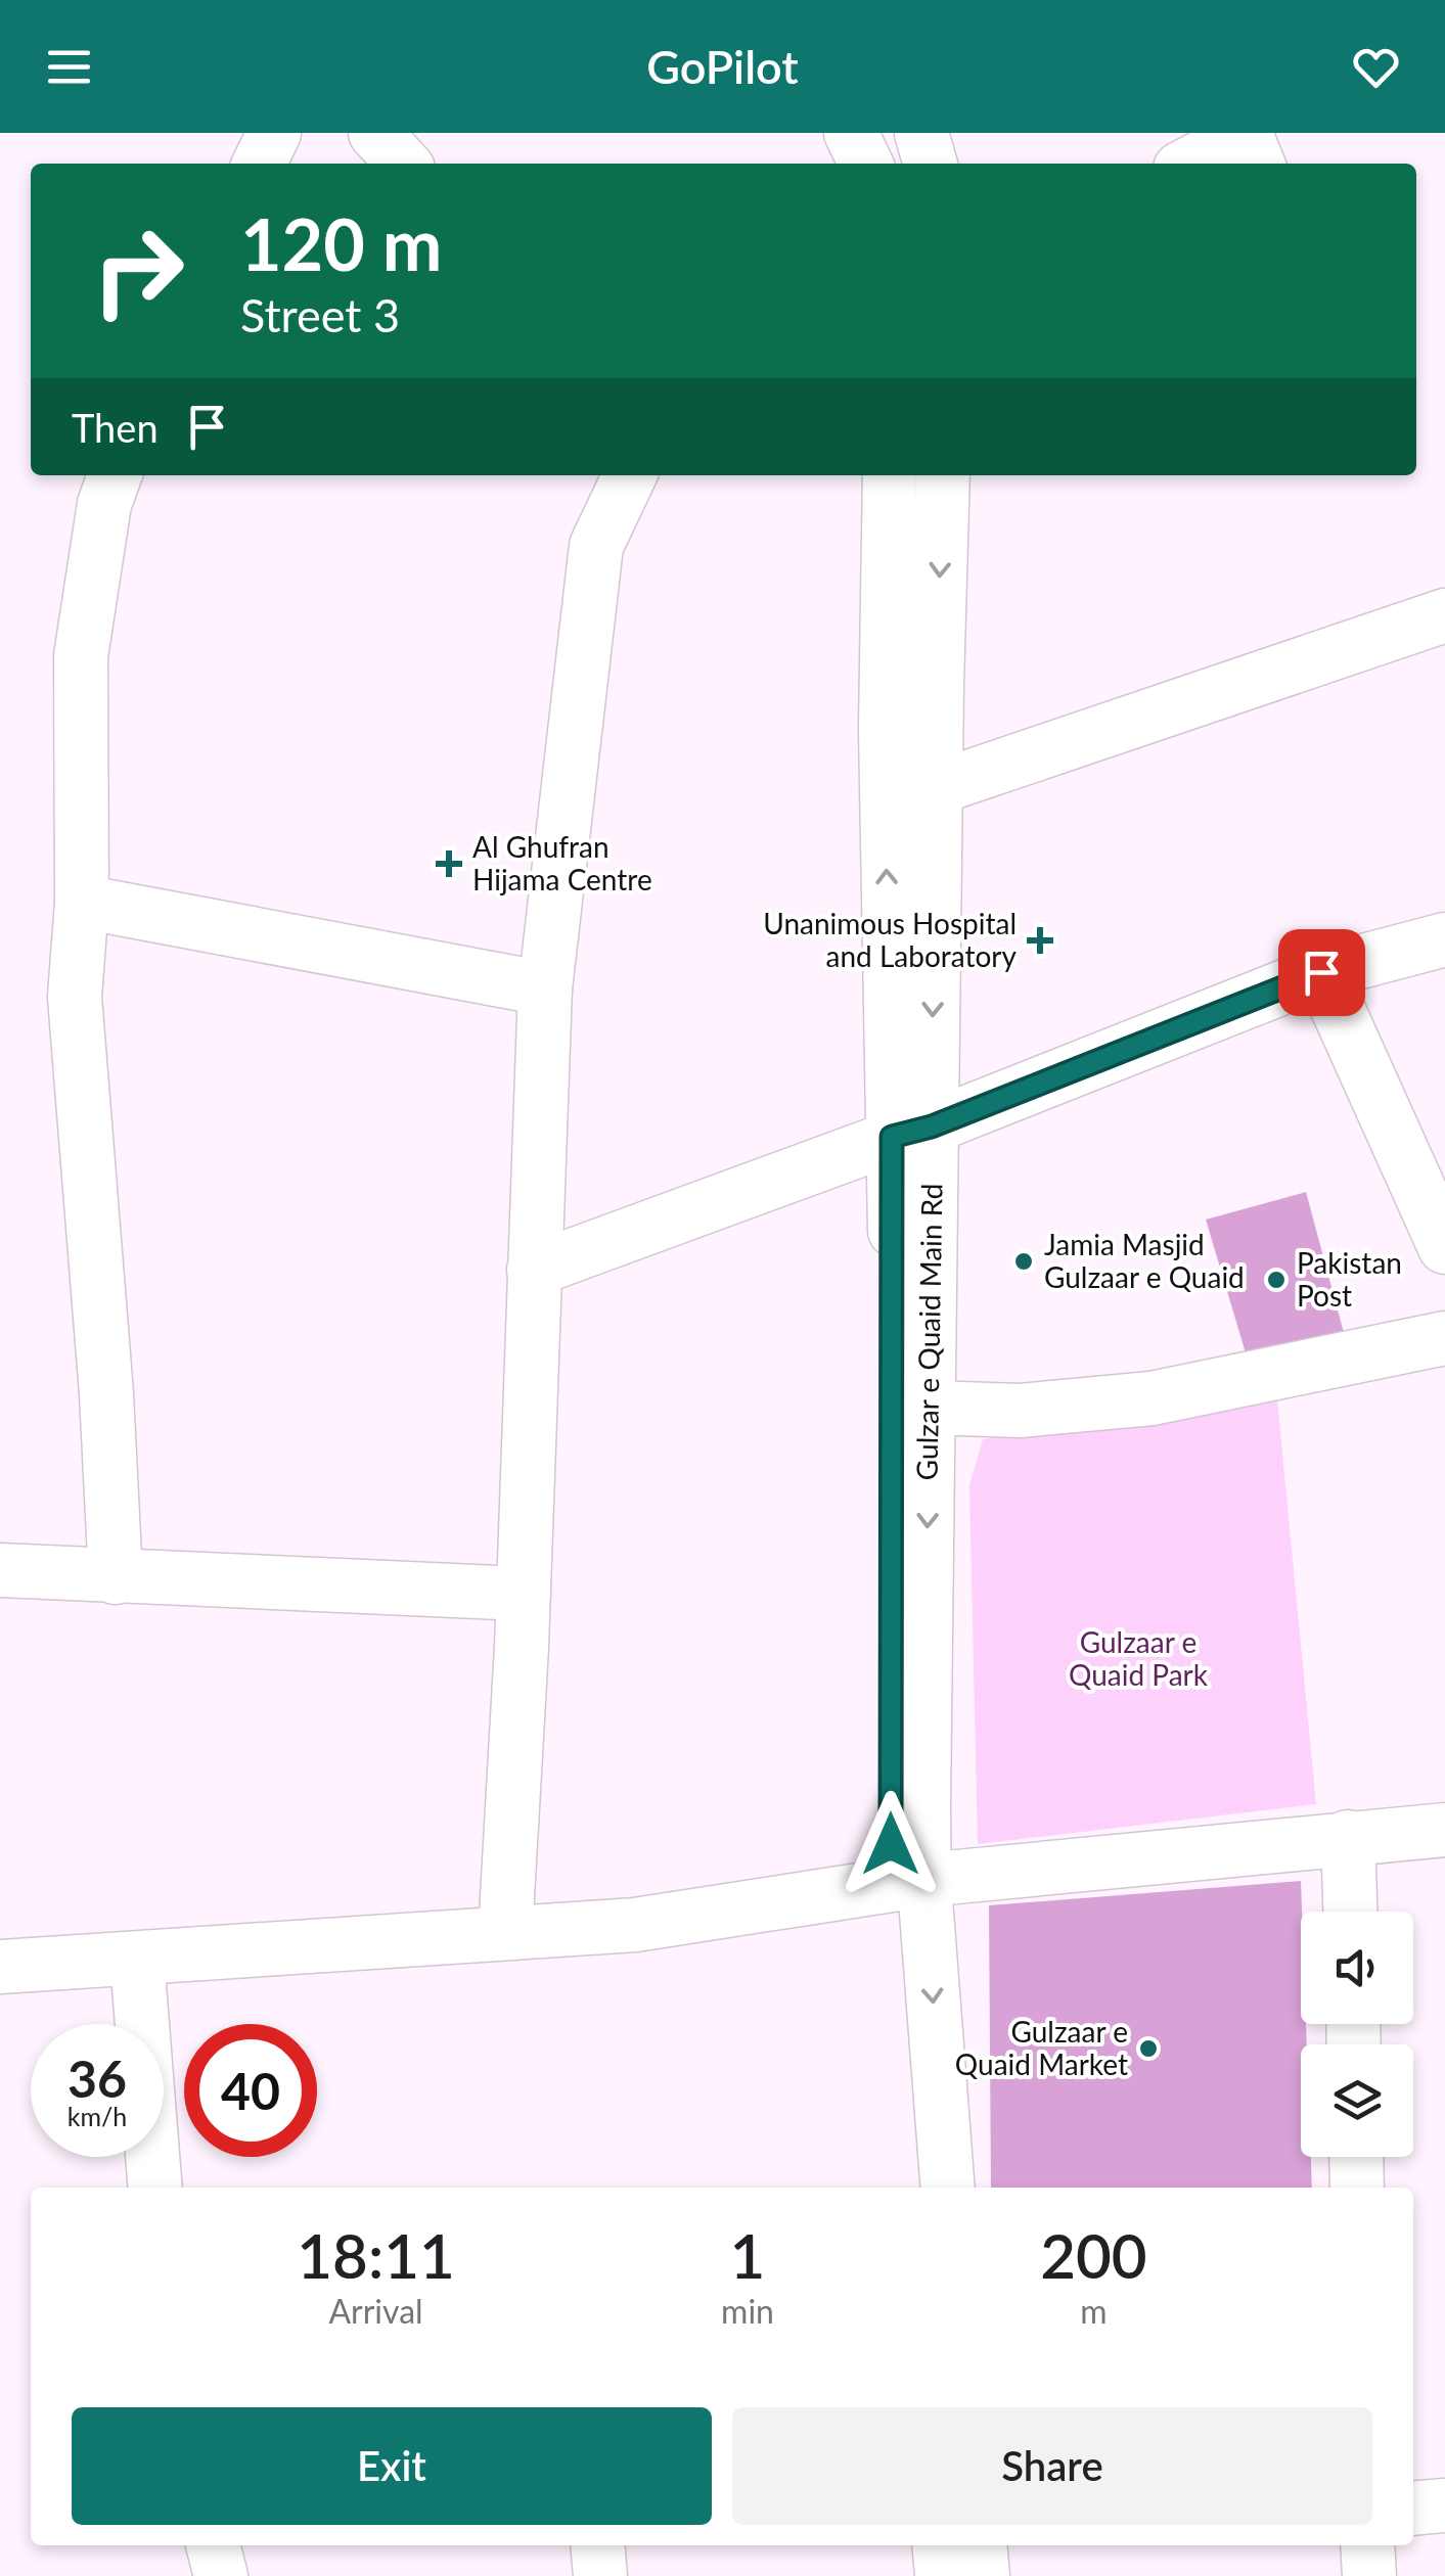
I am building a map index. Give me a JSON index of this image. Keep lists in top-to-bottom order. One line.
{"streets":{"street":["Gulzar e Quaid Main Rd"]},"parks":["Gulzaar e Quaid Park"],"places":{"health":["Al Ghufran Hijama Centre","Unanimous Hospital and Laboratory"],"other":["Jamia Masjid Gulzaar e Quaid","Pakistan Post","Gulzaar e Quaid Market"]},"page":{"header":"GoPilot","turn":["120 m","Street 3"],"then":"Then","speed":"36 km/h","limit":"40","eta":["18:11","Arrival","1","min","200","m"],"buttons":["Exit","Share"]}}
